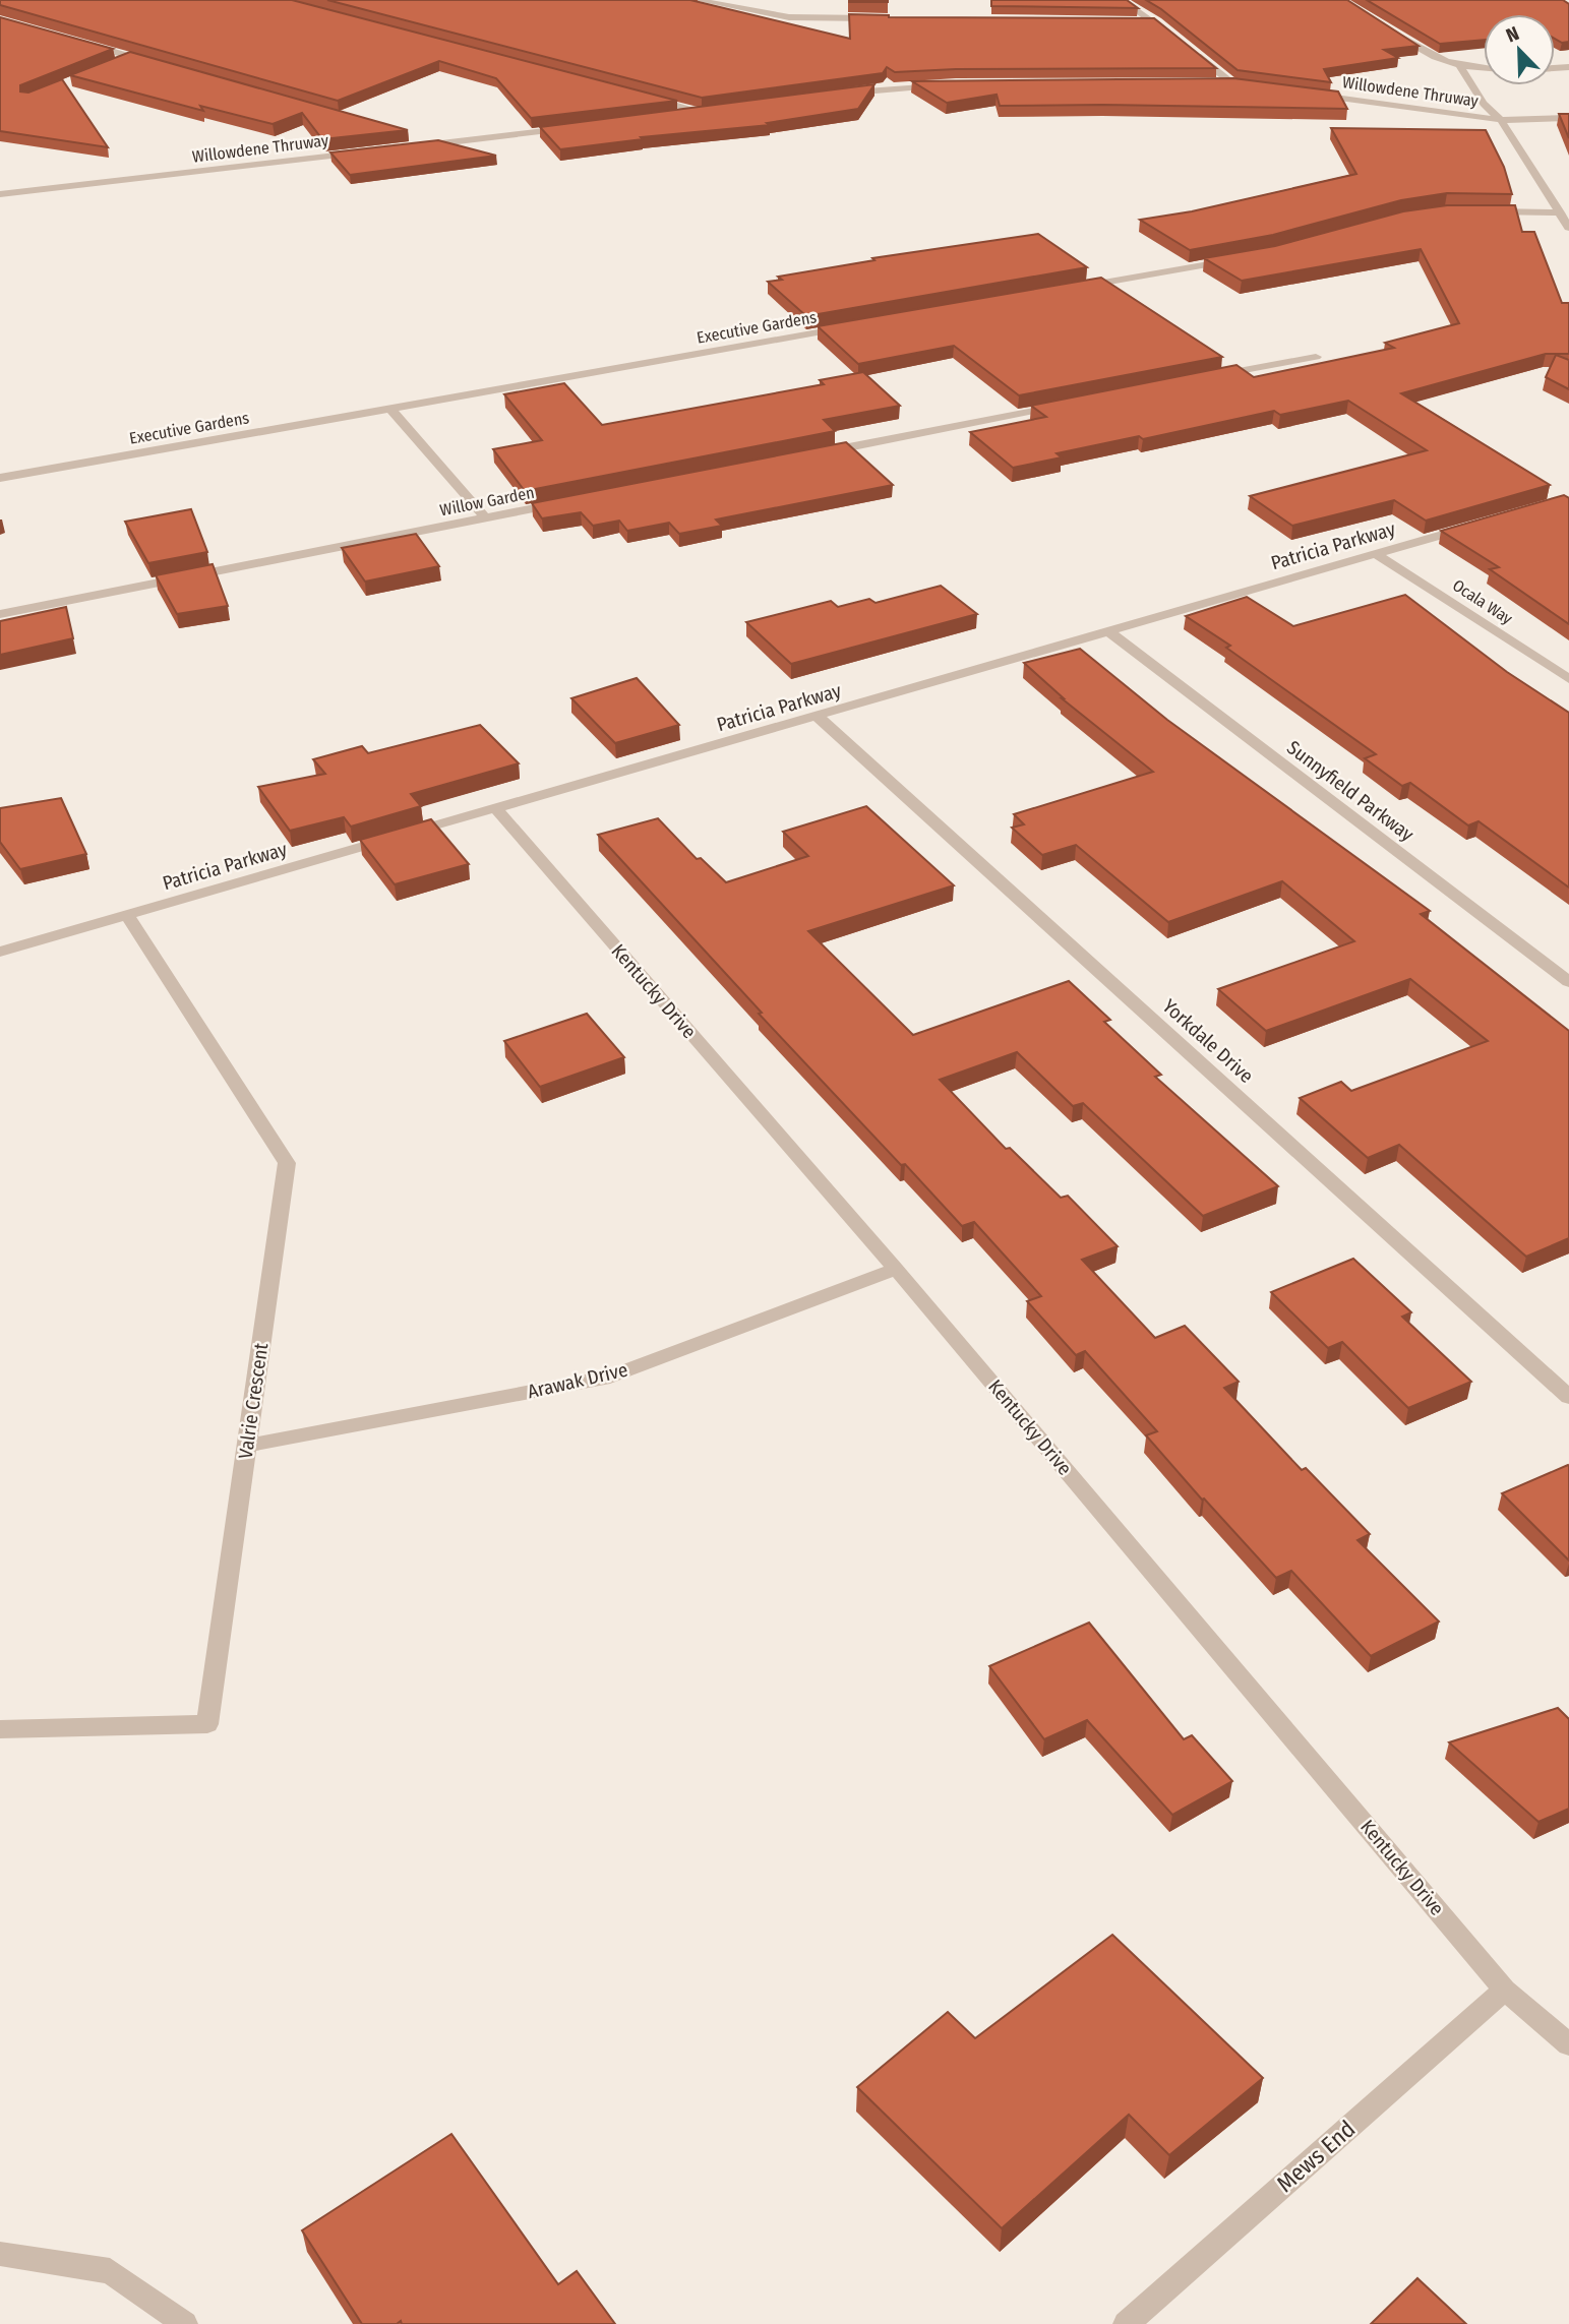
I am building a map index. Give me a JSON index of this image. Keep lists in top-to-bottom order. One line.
{"streets":{"street":["Willowdene Thruway","Executive Gardens","Willow Garden","Patricia Parkway","Ocala Way","Sunnyfield Parkway","Kentucky Drive","Yorkdale Drive","Arawak Drive","Valrie Crescent","Mews End"]},"crossings":[["Patricia Parkway","Ocala Way"],["Patricia Parkway","Sunnyfield Parkway"],["Patricia Parkway","Kentucky Drive"],["Patricia Parkway","Yorkdale Drive"],["Patricia Parkway","Valrie Crescent"],["Kentucky Drive","Arawak Drive"],["Kentucky Drive","Mews End"],["Arawak Drive","Valrie Crescent"]],"north":"top left"}
